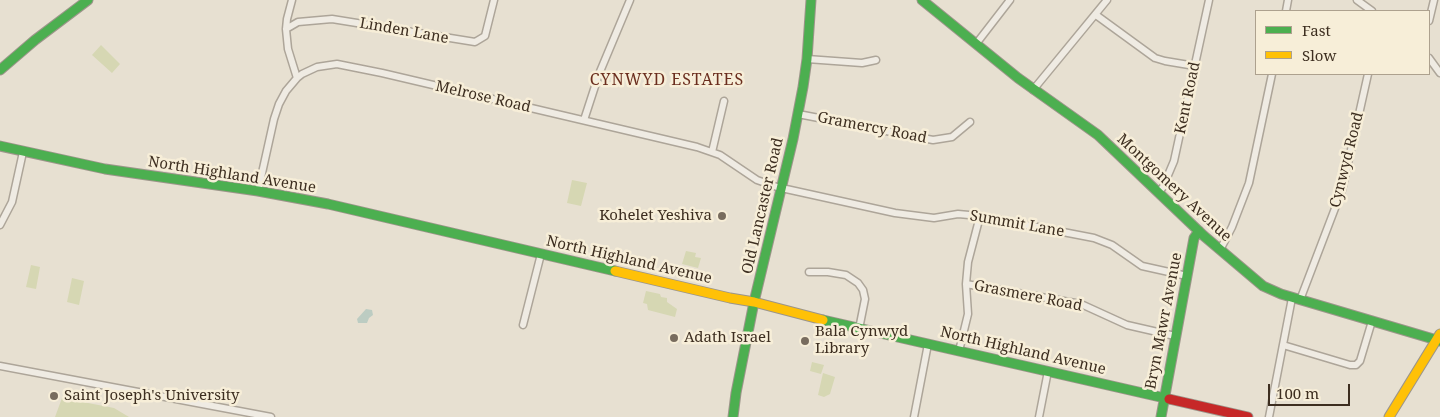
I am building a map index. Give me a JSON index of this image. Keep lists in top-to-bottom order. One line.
{"streets":{"street":["Linden Lane","Melrose Road","Kent Road","Gramercy Road","Cynwyd Road","North Highland Avenue","Montgomery Avenue","Old Lancaster Road","Summit Lane","Grasmere Road","Bryn Mawr Avenue"]},"crossings":[["Melrose Road","North Highland Avenue"],["Melrose Road","Old Lancaster Road"],["Melrose Road","Summit Lane"],["Kent Road","Montgomery Avenue"],["Gramercy Road","Old Lancaster Road"],["Cynwyd Road","Montgomery Avenue"],["North Highland Avenue","Old Lancaster Road"],["North Highland Avenue","Bryn Mawr Avenue"],["Montgomery Avenue","Bryn Mawr Avenue"],["Old Lancaster Road","Summit Lane"],["Summit Lane","Bryn Mawr Avenue"],["Grasmere Road","Bryn Mawr Avenue"]],"districts":["CYNWYD ESTATES"],"places":["Kohelet Yeshiva","Adath Israel","Bala Cynwyd Library","Saint Joseph's University"],"legend":["Fast","Slow"],"scale_bar":"100 m"}
